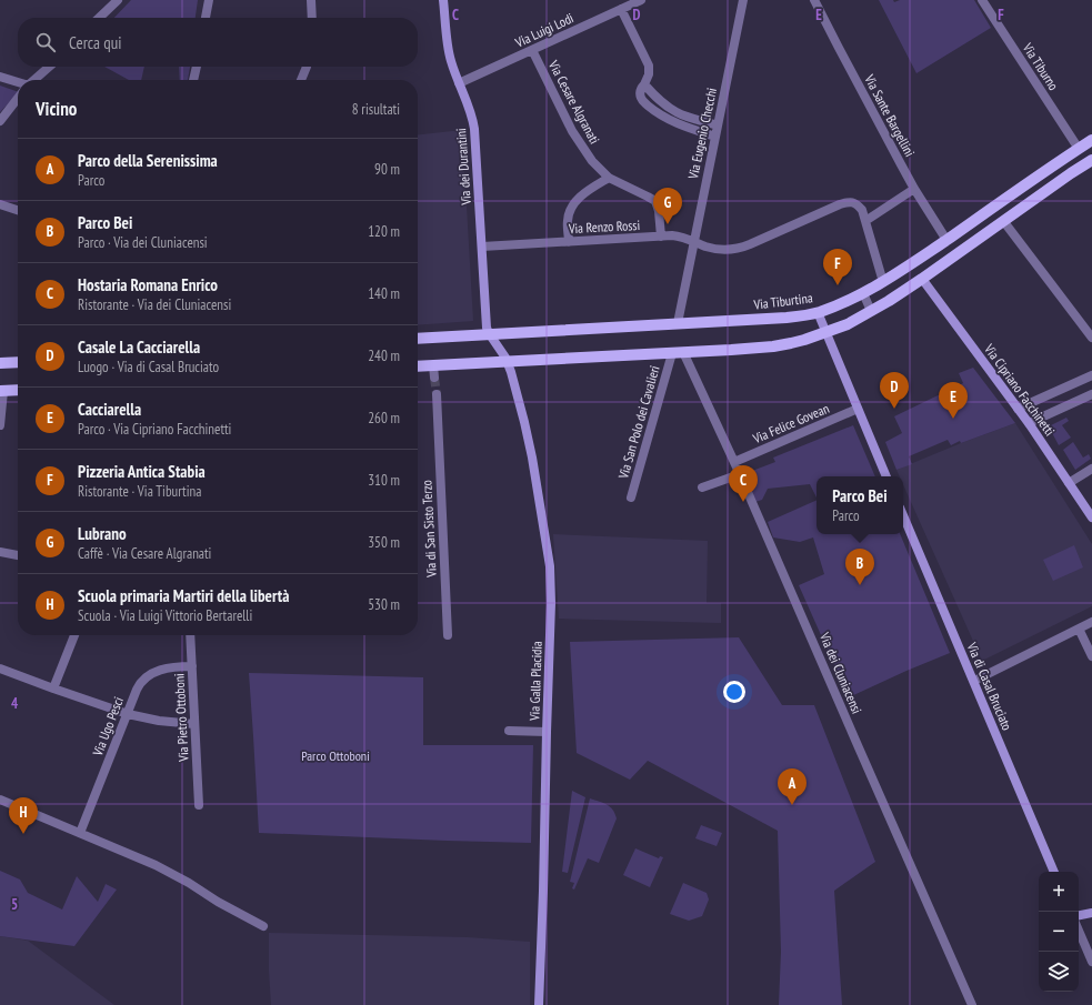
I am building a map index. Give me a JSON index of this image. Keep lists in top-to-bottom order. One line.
{"streets":{"main road":["Via Tiburtina"],"street":["Via Luigi Lodi","Via Tiburno","Via Cesare Algranati","Via Sante Bargellini","Via Eugenio Checchi","Via dei Durantini","Via Renzo Rossi","Via Cipriano Facchinetti","Via San Polo dei Cavalieri","Via Felice Govean","Via di San Sisto Terzo","Via dei Cluniacensi","Via Galla Placidia","Via di Casal Bruciato","Via Pietro Ottoboni","Via Ugo Pesci"]},"crossings":[["Via Luigi Lodi","Via Cesare Algranati"],["Via Luigi Lodi","Via dei Durantini"],["Via Tiburno","Via Tiburtina"],["Via Cesare Algranati","Via Renzo Rossi"],["Via Sante Bargellini","Via Tiburtina"],["Via Eugenio Checchi","Via Renzo Rossi"],["Via Eugenio Checchi","Via Tiburtina"],["Via dei Durantini","Via Renzo Rossi"],["Via dei Durantini","Via Tiburtina"],["Via San Polo dei Cavalieri","Via dei Cluniacensi"],["Via Felice Govean","Via dei Cluniacensi"],["Via Pietro Ottoboni","Via Ugo Pesci"]],"parks":["Parco Ottoboni"],"page":{"search":"Cerca qui","heading":["Vicino","8 risultati"],"list":[{"mark":"A","name":"Parco della Serenissima","note":"Parco","value":"90 m"},{"mark":"B","name":"Parco Bei","note":"Parco · Via dei Cluniacensi","value":"120 m"},{"mark":"C","name":"Hostaria Romana Enrico","note":"Ristorante · Via dei Cluniacensi","value":"140 m"},{"mark":"D","name":"Casale La Cacciarella","note":"Luogo · Via di Casal Bruciato","value":"240 m"},{"mark":"E","name":"Cacciarella","note":"Parco · Via Cipriano Facchinetti","value":"260 m"},{"mark":"F","name":"Pizzeria Antica Stabia","note":"Ristorante · Via Tiburtina","value":"310 m"},{"mark":"G","name":"Lubrano","note":"Caffè · Via Cesare Algranati","value":"350 m"},{"mark":"H","name":"Scuola primaria Martiri della libertà","note":"Scuola · Via Luigi Vittorio Bertarelli","value":"530 m"}],"pins":["G","F","D","E","C","B","A","H"],"popup":["Parco Bei","Parco"],"map_buttons":["+","−"]},"grid":{"columns":["C","D","E","F"],"rows":["4","5"]}}
